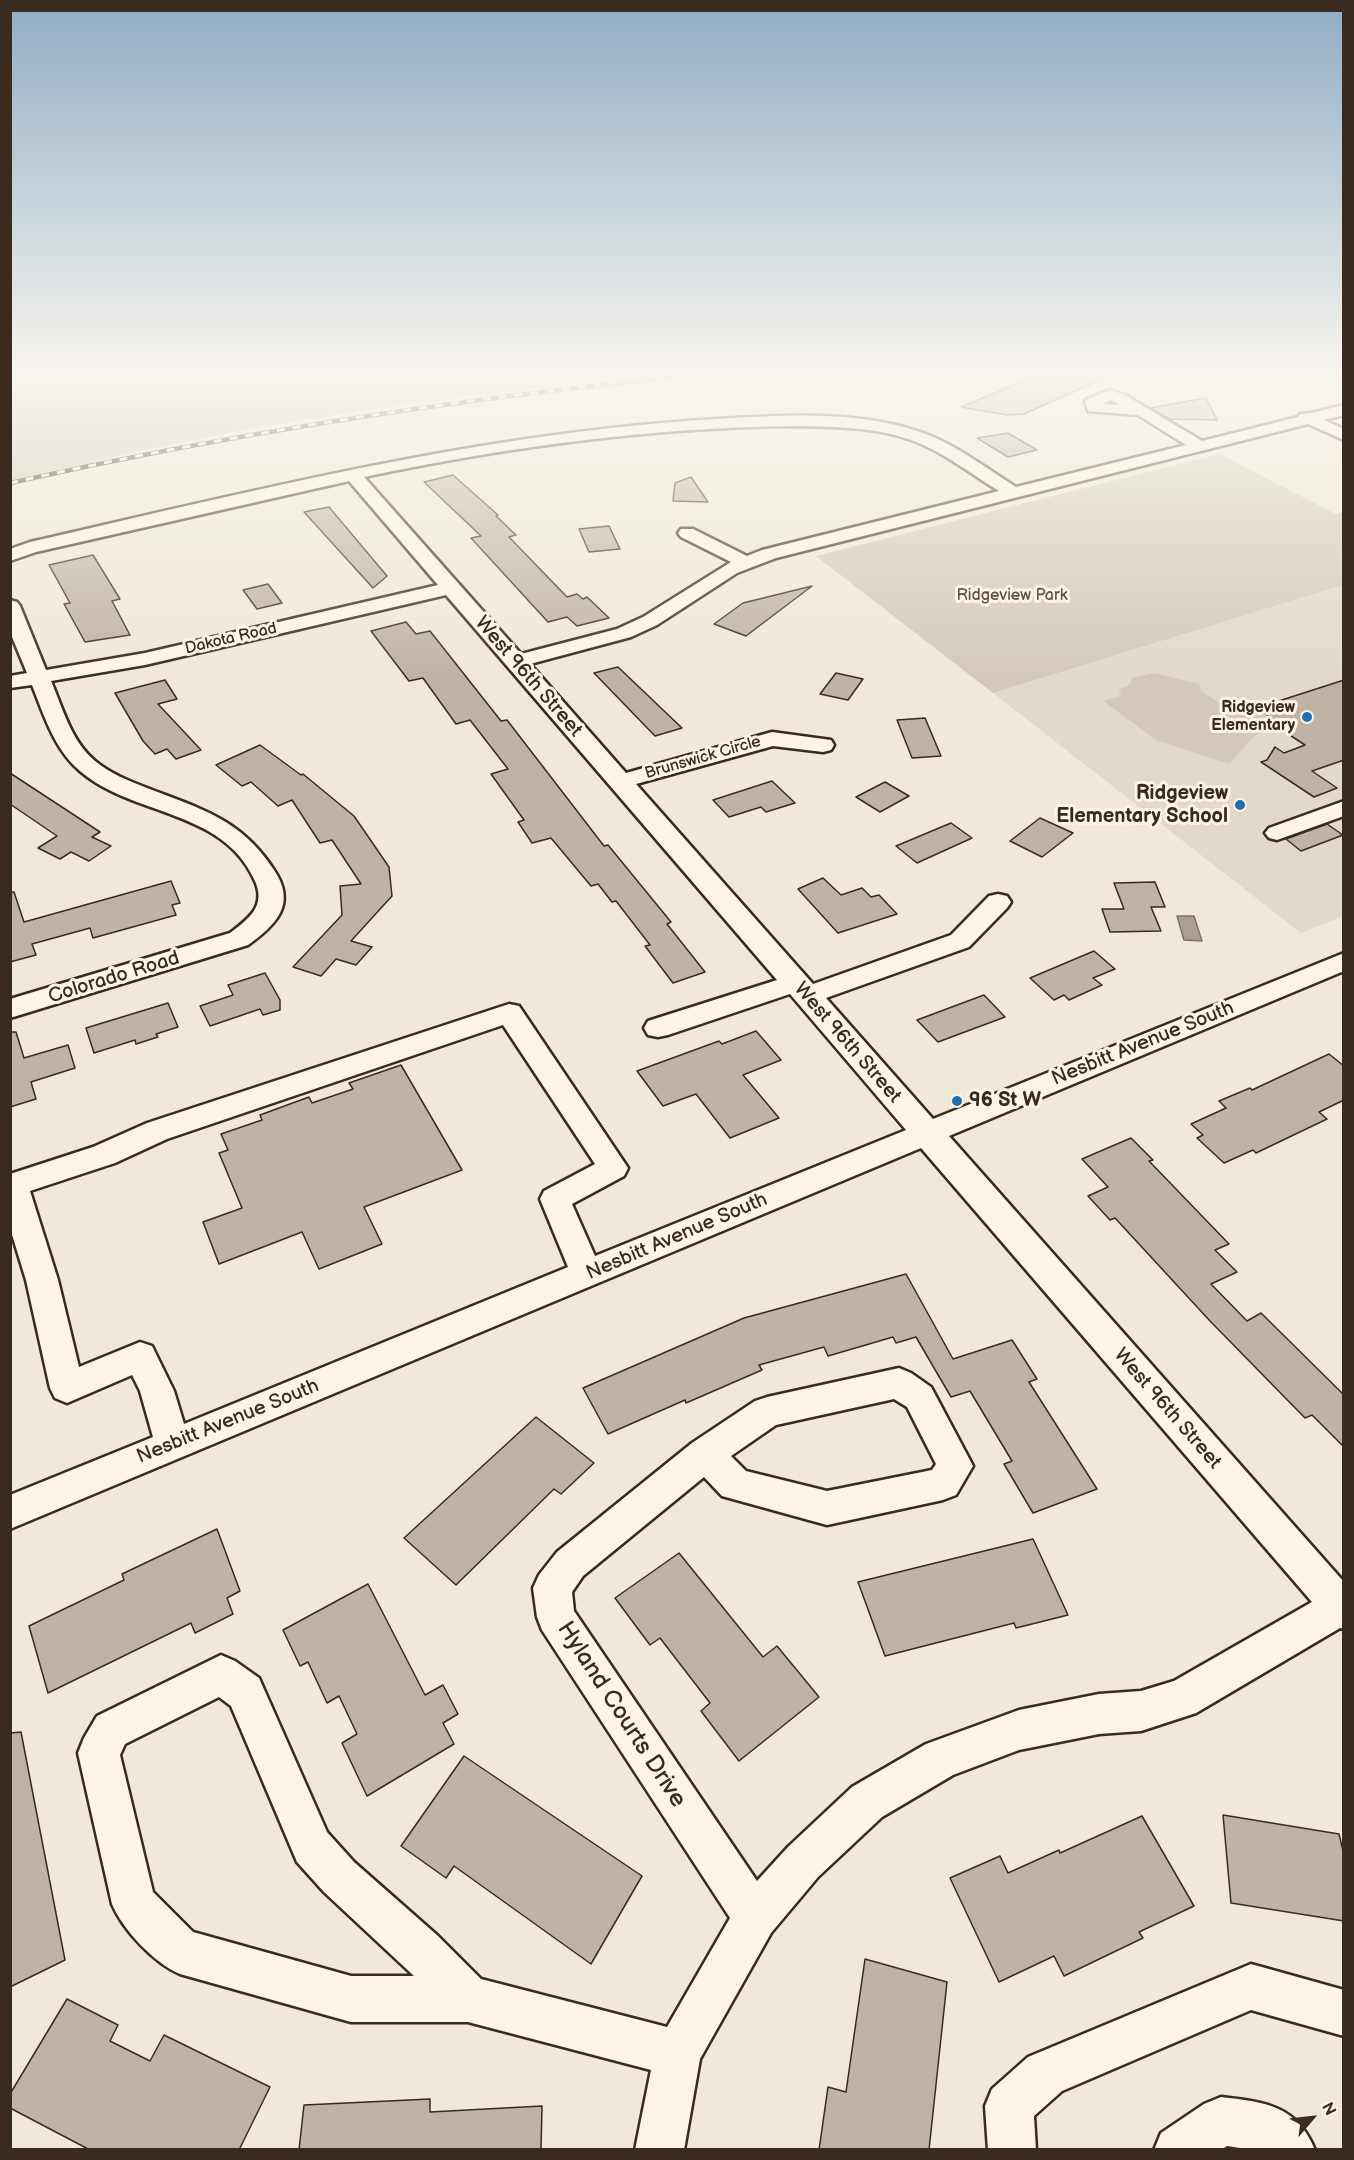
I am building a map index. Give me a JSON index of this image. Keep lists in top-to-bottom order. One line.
{"streets":{"street":["Dakota Road","West 96th Street","Brunswick Circle","Colorado Road","Nesbitt Avenue South","Hyland Courts Drive"]},"crossings":[["Dakota Road","West 96th Street"],["Dakota Road","Colorado Road"],["West 96th Street","Brunswick Circle"],["West 96th Street","Nesbitt Avenue South"]],"parks":["Ridgeview Park"],"places":["Ridgeview Elementary","Ridgeview Elementary School","96 St W"],"north":"top right"}
